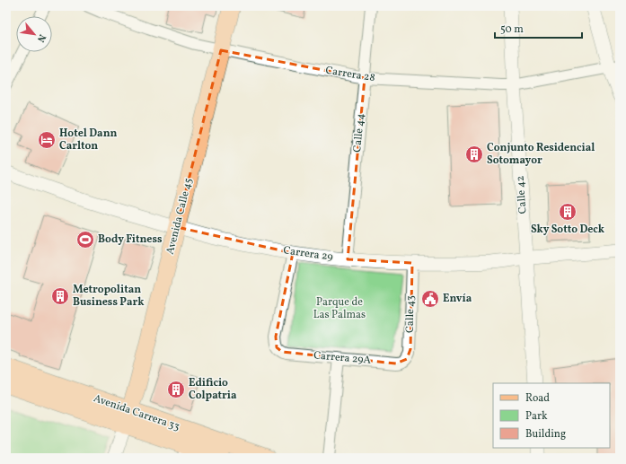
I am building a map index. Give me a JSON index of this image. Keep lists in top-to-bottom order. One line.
{"streets":{"main road":["Avenida Calle 45","Avenida Carrera 33"],"street":["Carrera 28","Calle 44","Calle 42","Carrera 29","Calle 43","Carrera 29A"]},"crossings":[["Carrera 28","Calle 44"],["Carrera 28","Calle 42"],["Carrera 28","Avenida Calle 45"],["Calle 44","Carrera 29"],["Calle 42","Carrera 29"],["Avenida Calle 45","Carrera 29"],["Avenida Calle 45","Avenida Carrera 33"],["Carrera 29","Calle 43"],["Carrera 29","Carrera 29A"],["Calle 43","Carrera 29A"]],"parks":["Parque de Las Palmas"],"places":{"hotel":["Hotel Dann Carlton"],"building":["Conjunto Residencial Sotomayor","Sky Sotto Deck","Metropolitan Business Park","Edificio Colpatria"],"sports":["Body Fitness"],"public building":["Envía"]},"legend":["Road","Park","Building"],"scale_bar":"50 m","north":"bottom right"}
